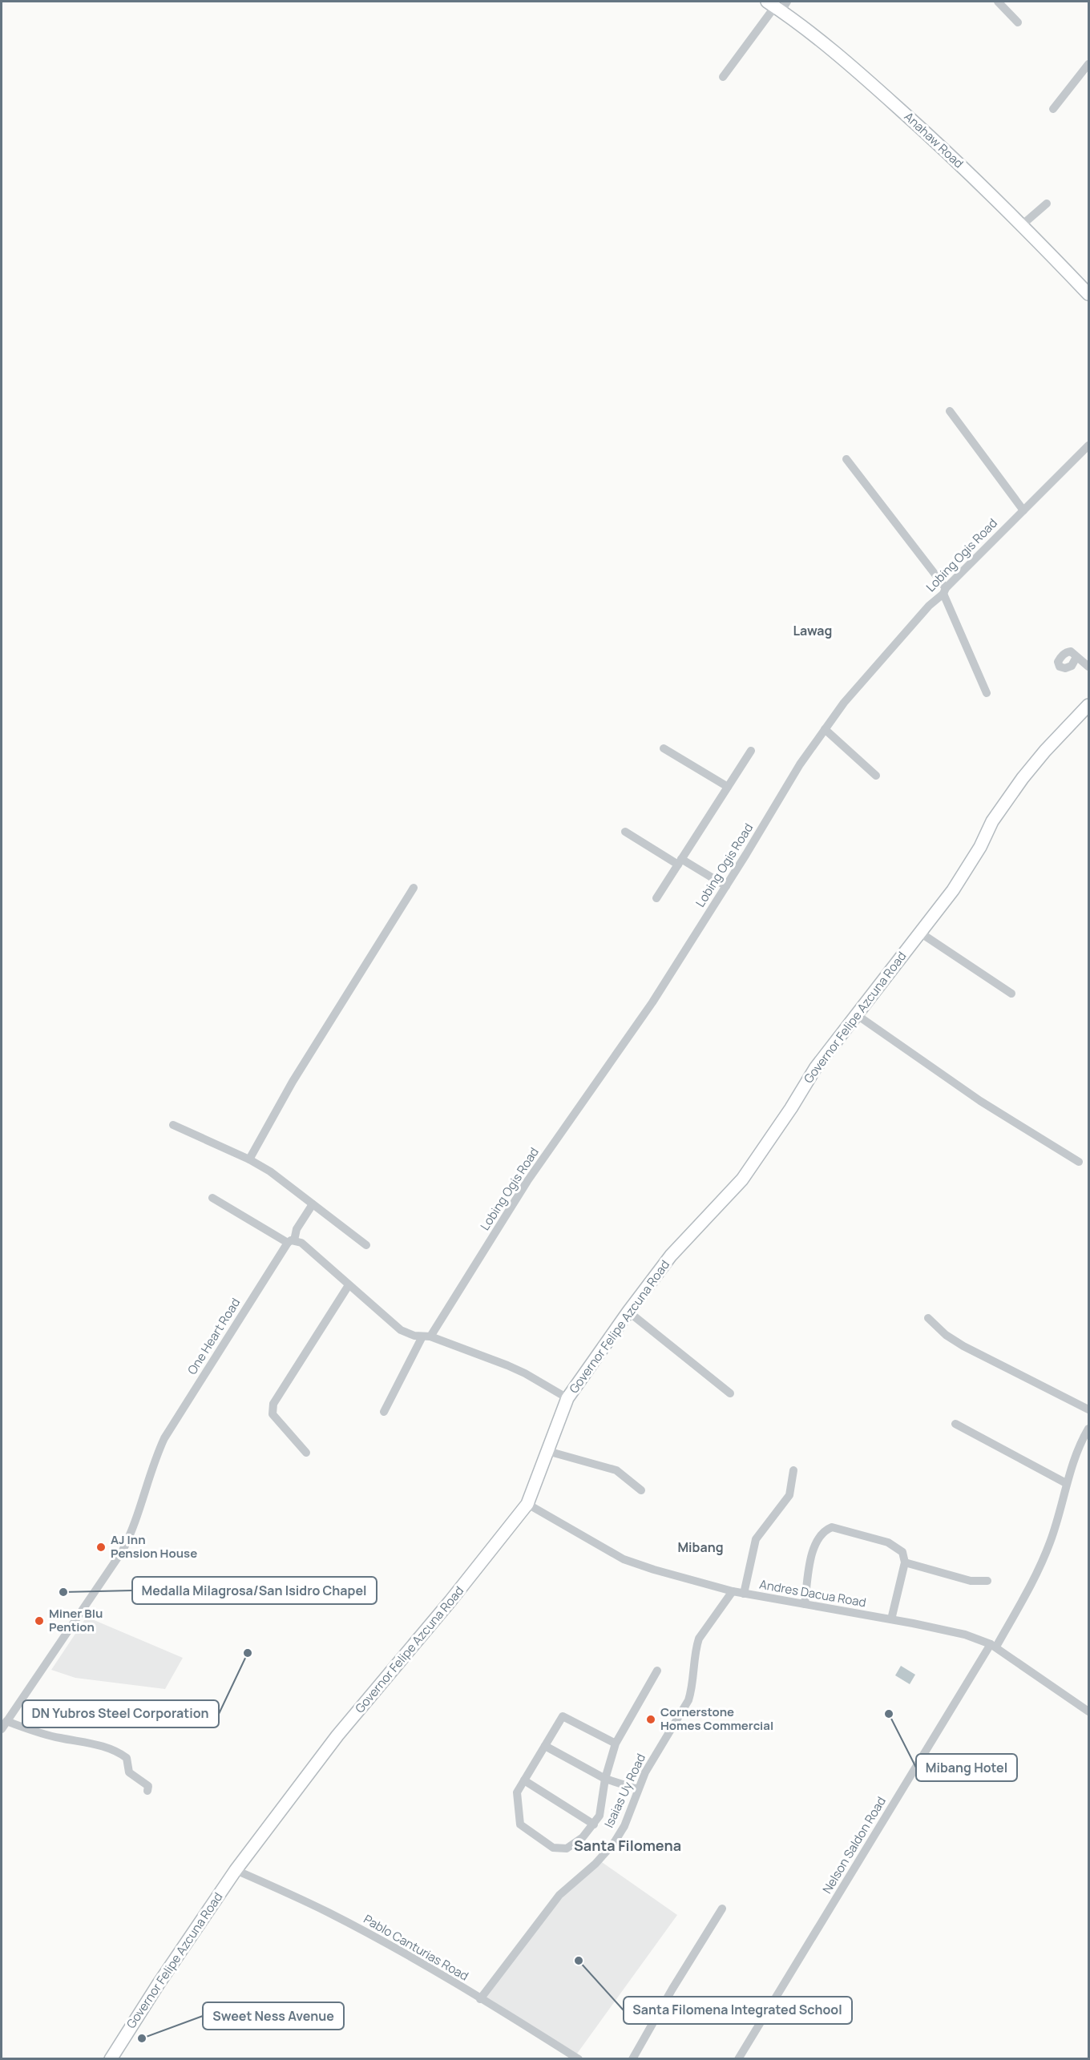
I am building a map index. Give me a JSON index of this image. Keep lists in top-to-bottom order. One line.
{"streets":{"street":["Anahaw Road","Lobing Ogis Road","Governor Felipe Azcuna Road","One Heart Road","Andres Dacua Road","Isaias Uy Road","Nelson Saldon Road","Pablo Canturias Road"]},"crossings":[["Governor Felipe Azcuna Road","Andres Dacua Road"],["Governor Felipe Azcuna Road","Pablo Canturias Road"],["Andres Dacua Road","Isaias Uy Road"],["Andres Dacua Road","Nelson Saldon Road"],["Isaias Uy Road","Pablo Canturias Road"]],"districts":["Lawag","Mibang","Santa Filomena"],"places":["AJ Inn Pension House","Medalla Milagrosa/San Isidro Chapel","Miner Blu Pention","DN Yubros Steel Corporation","Mibang Hotel","Cornerstone Homes Commercial","Santa Filomena Integrated School","Sweet Ness Avenue"]}
